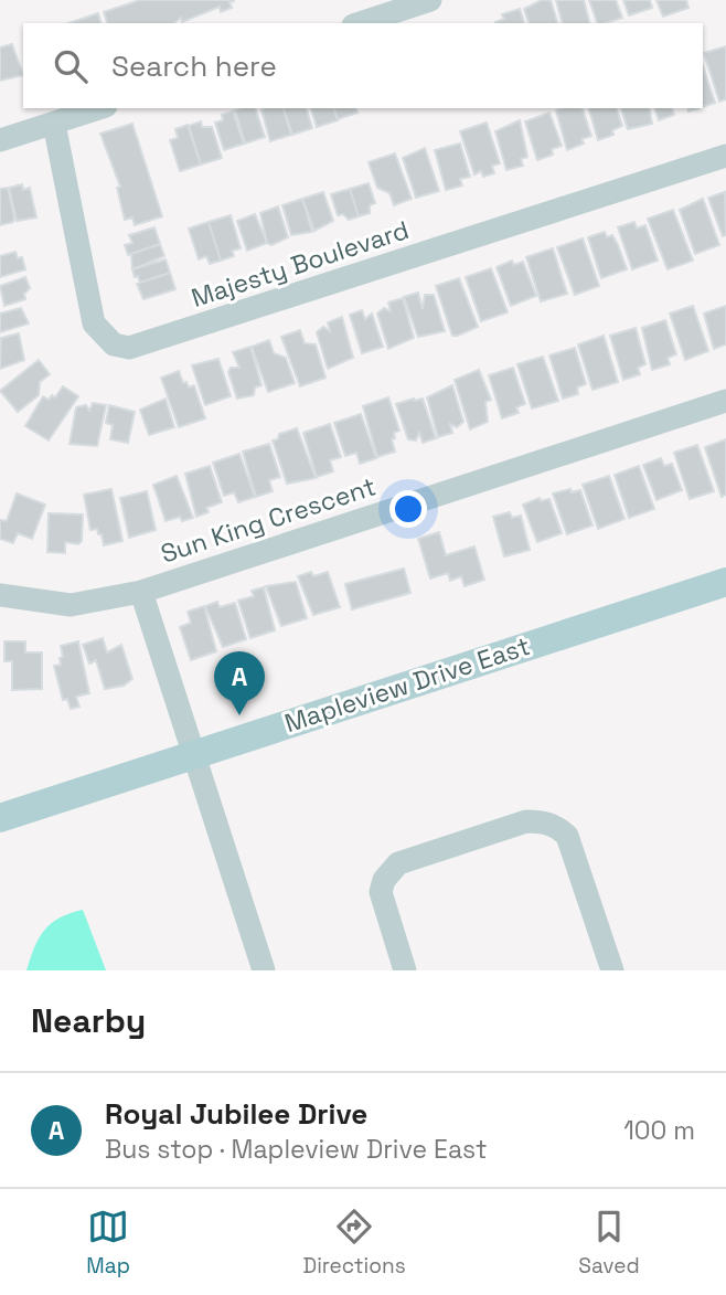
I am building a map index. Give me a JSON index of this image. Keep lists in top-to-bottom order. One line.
{"streets":{"main road":["Mapleview Drive East"],"street":["Majesty Boulevard","Sun King Crescent"]},"page":{"search":"Search here","pins":"A","heading":"Nearby","list":[{"mark":"A","name":"Royal Jubilee Drive","note":"Bus stop · Mapleview Drive East","value":"100 m"}],"nav":["Map","Directions","Saved"]}}
